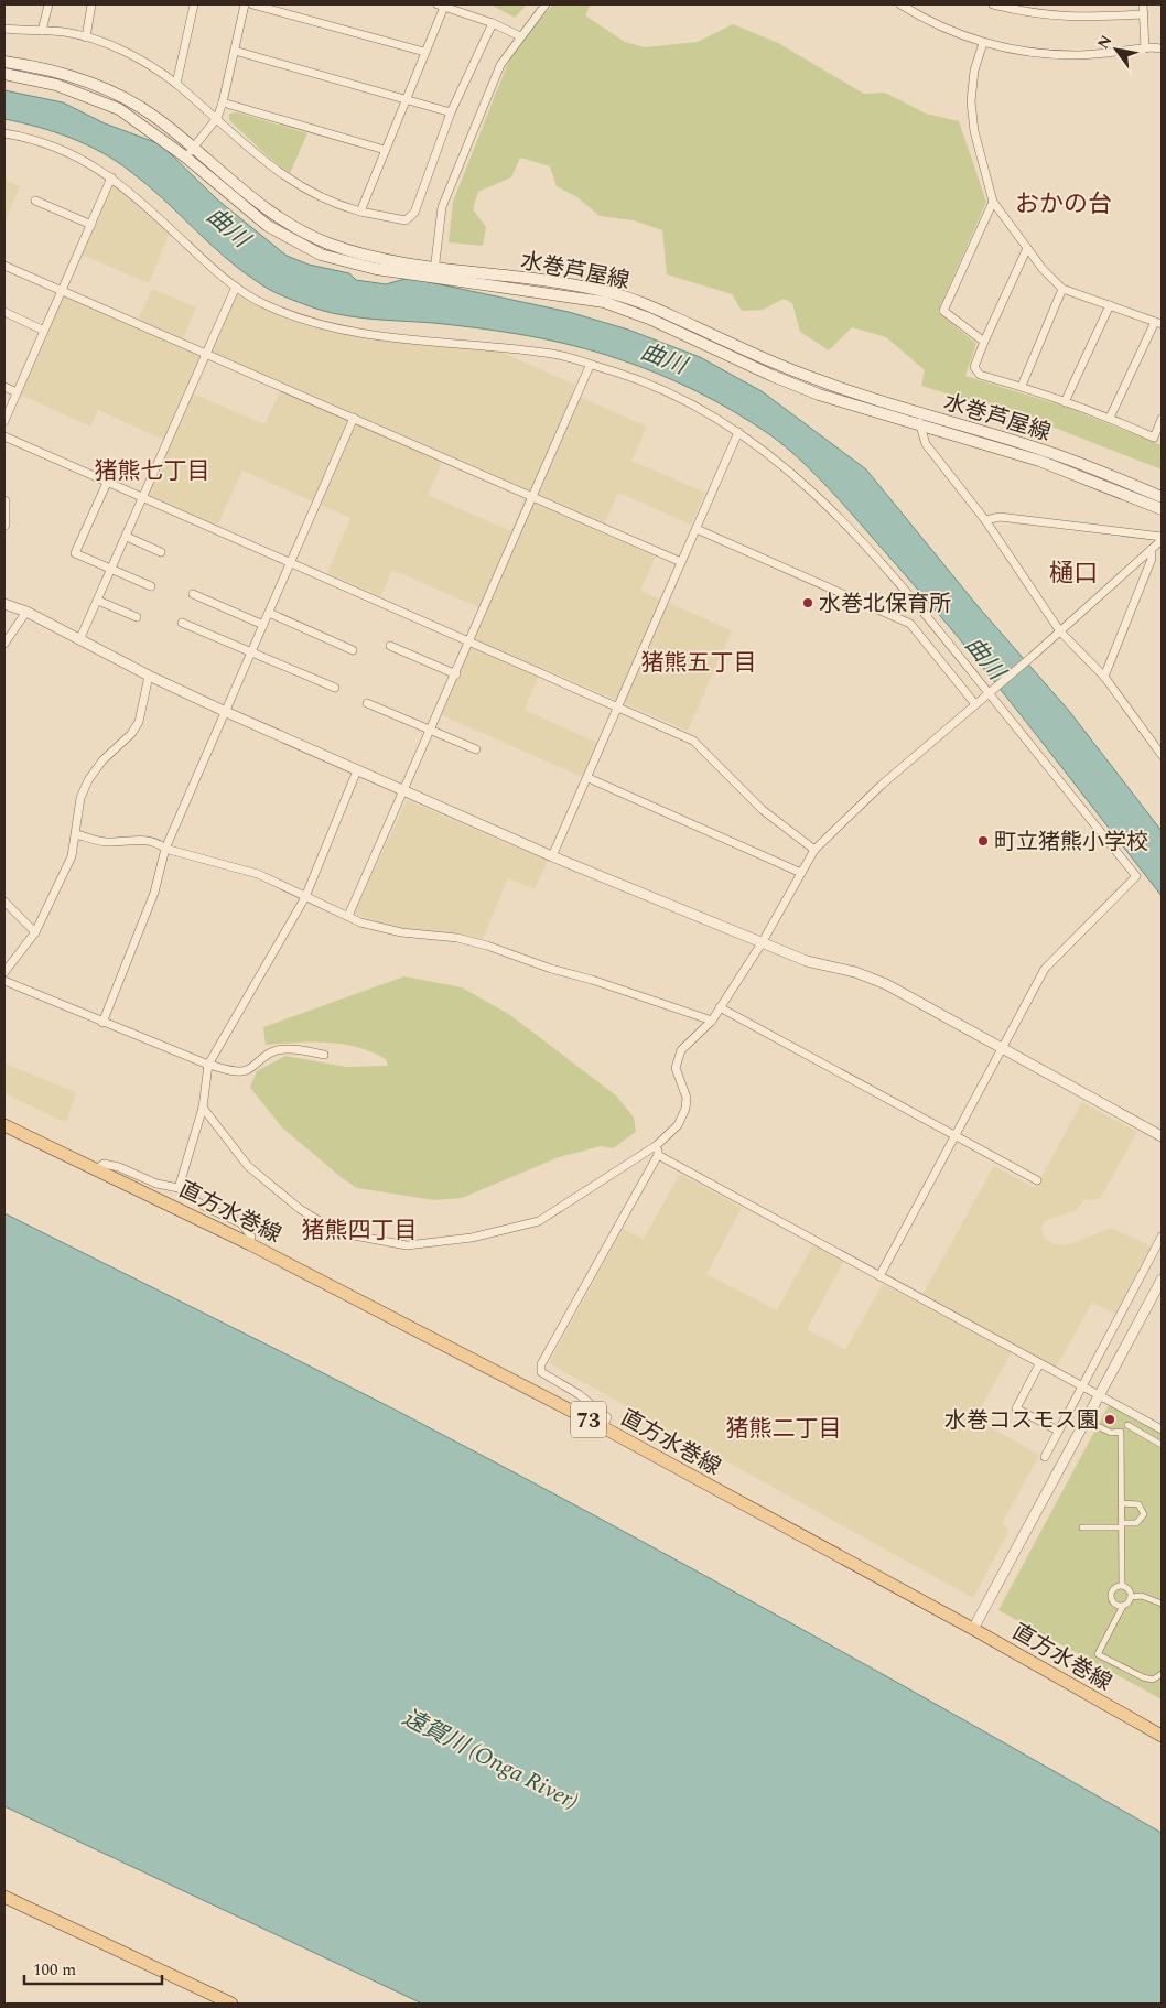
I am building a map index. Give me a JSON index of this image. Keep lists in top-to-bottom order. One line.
{"streets":{"main road":["水巻芦屋線","直方水巻線","73"]},"districts":["おかの台","猪熊七丁目","樋口","猪熊五丁目","猪熊四丁目","猪熊二丁目"],"water":["曲川","遠賀川 (Onga River)"],"places":["水巻北保育所","町立猪熊小学校","水巻コスモス園"],"scale_bar":"100 m","north":"top left"}
